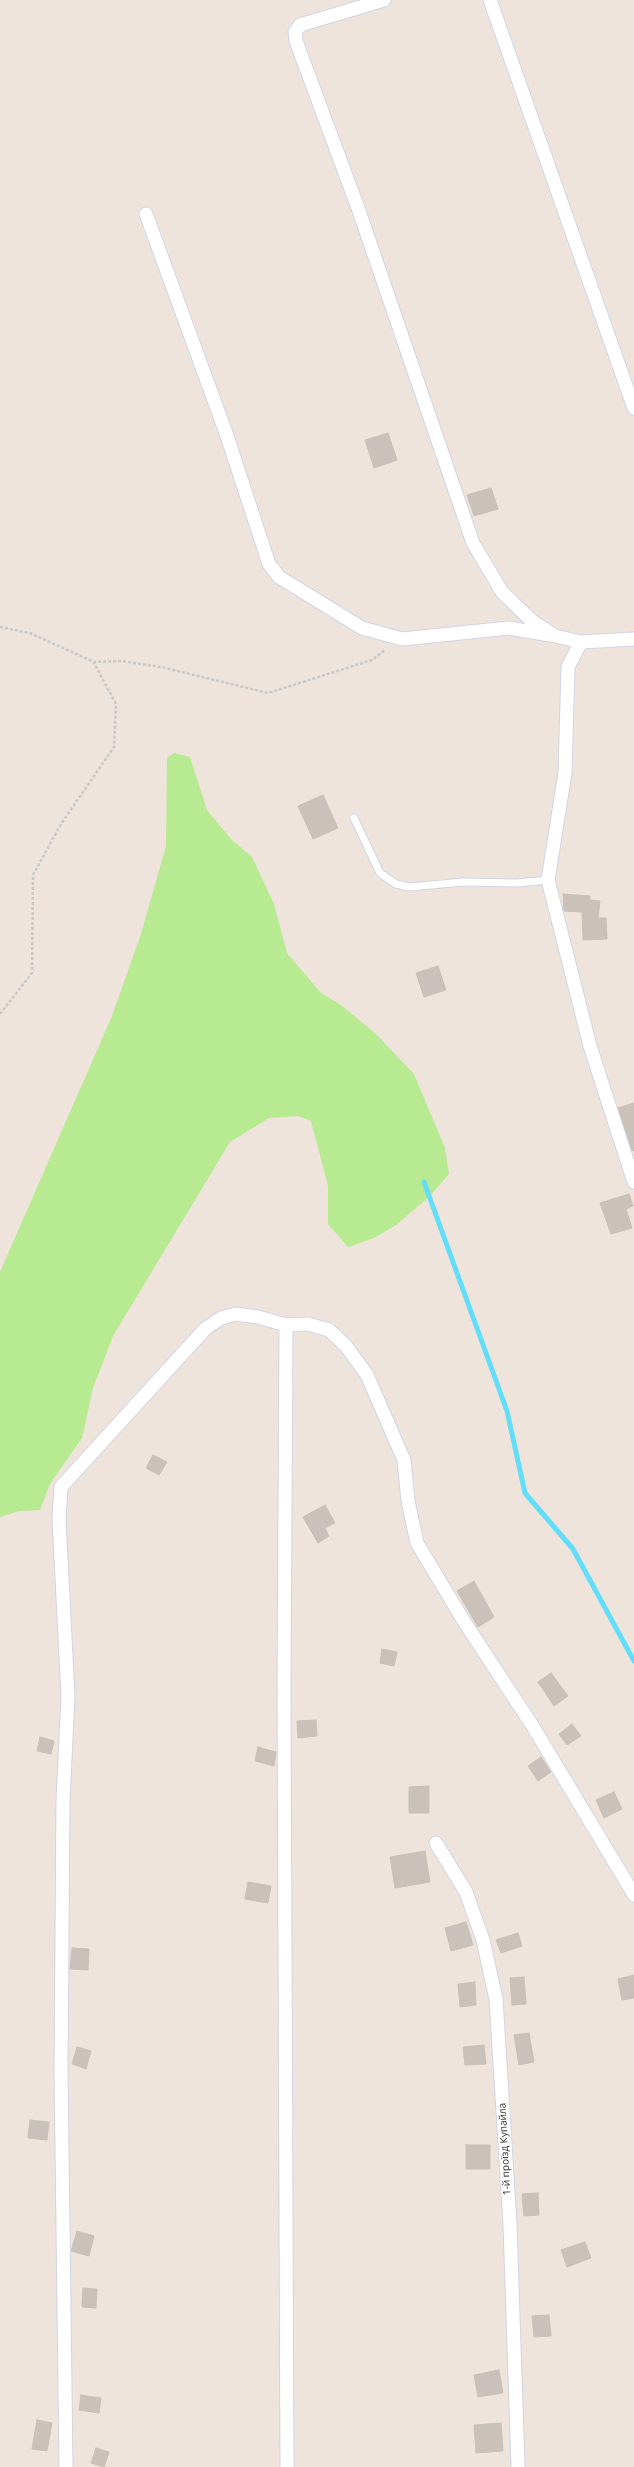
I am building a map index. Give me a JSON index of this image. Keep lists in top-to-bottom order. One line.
{"streets":{"street":["1-й проїзд Купайла"]}}
